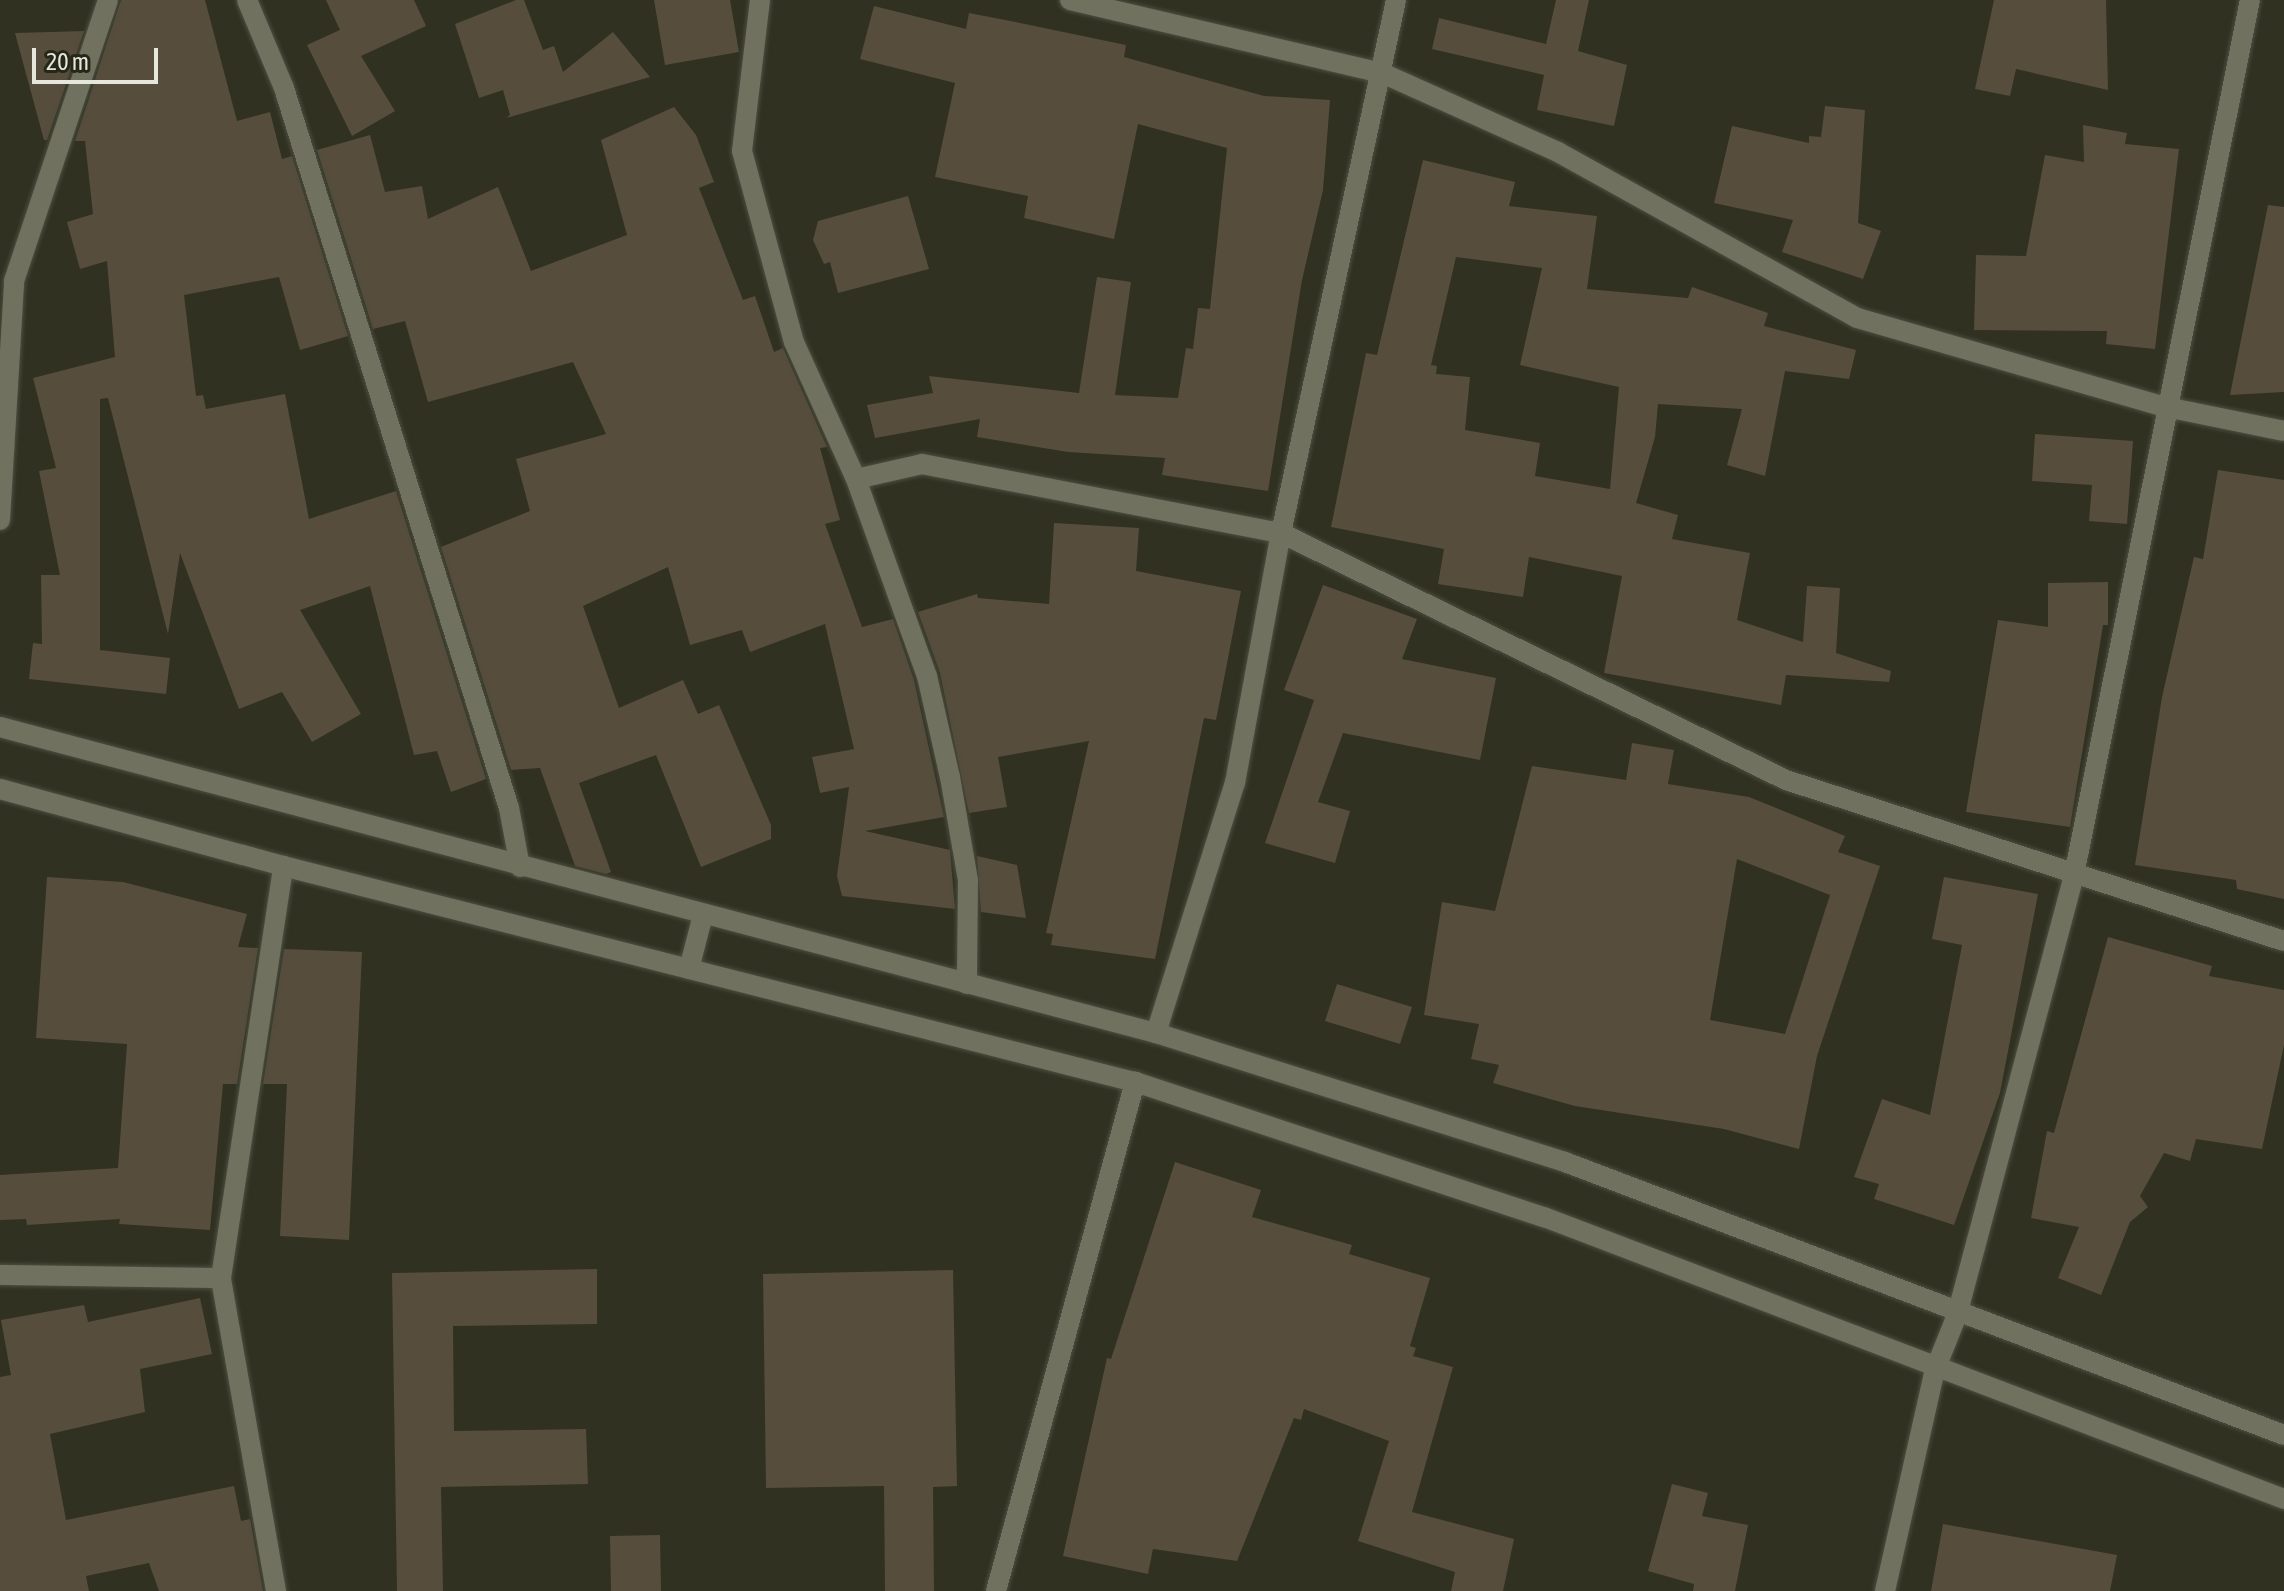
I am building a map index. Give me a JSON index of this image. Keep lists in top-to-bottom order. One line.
{"scale_bar":"20 m"}
